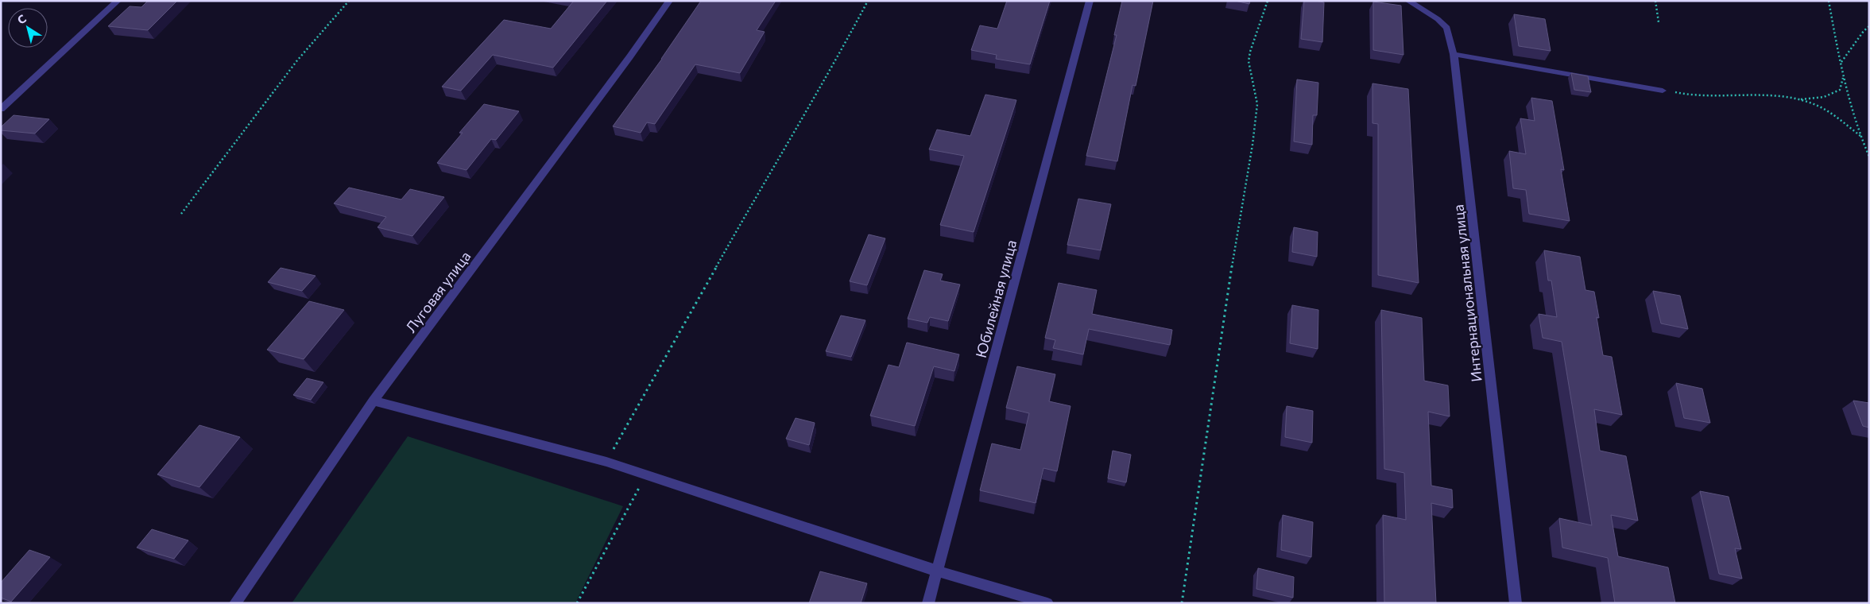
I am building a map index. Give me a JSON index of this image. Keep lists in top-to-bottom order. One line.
{"streets":{"street":["Луговая улица","Интернациональная улица","Юбилейная улица"]},"north":"top left"}
